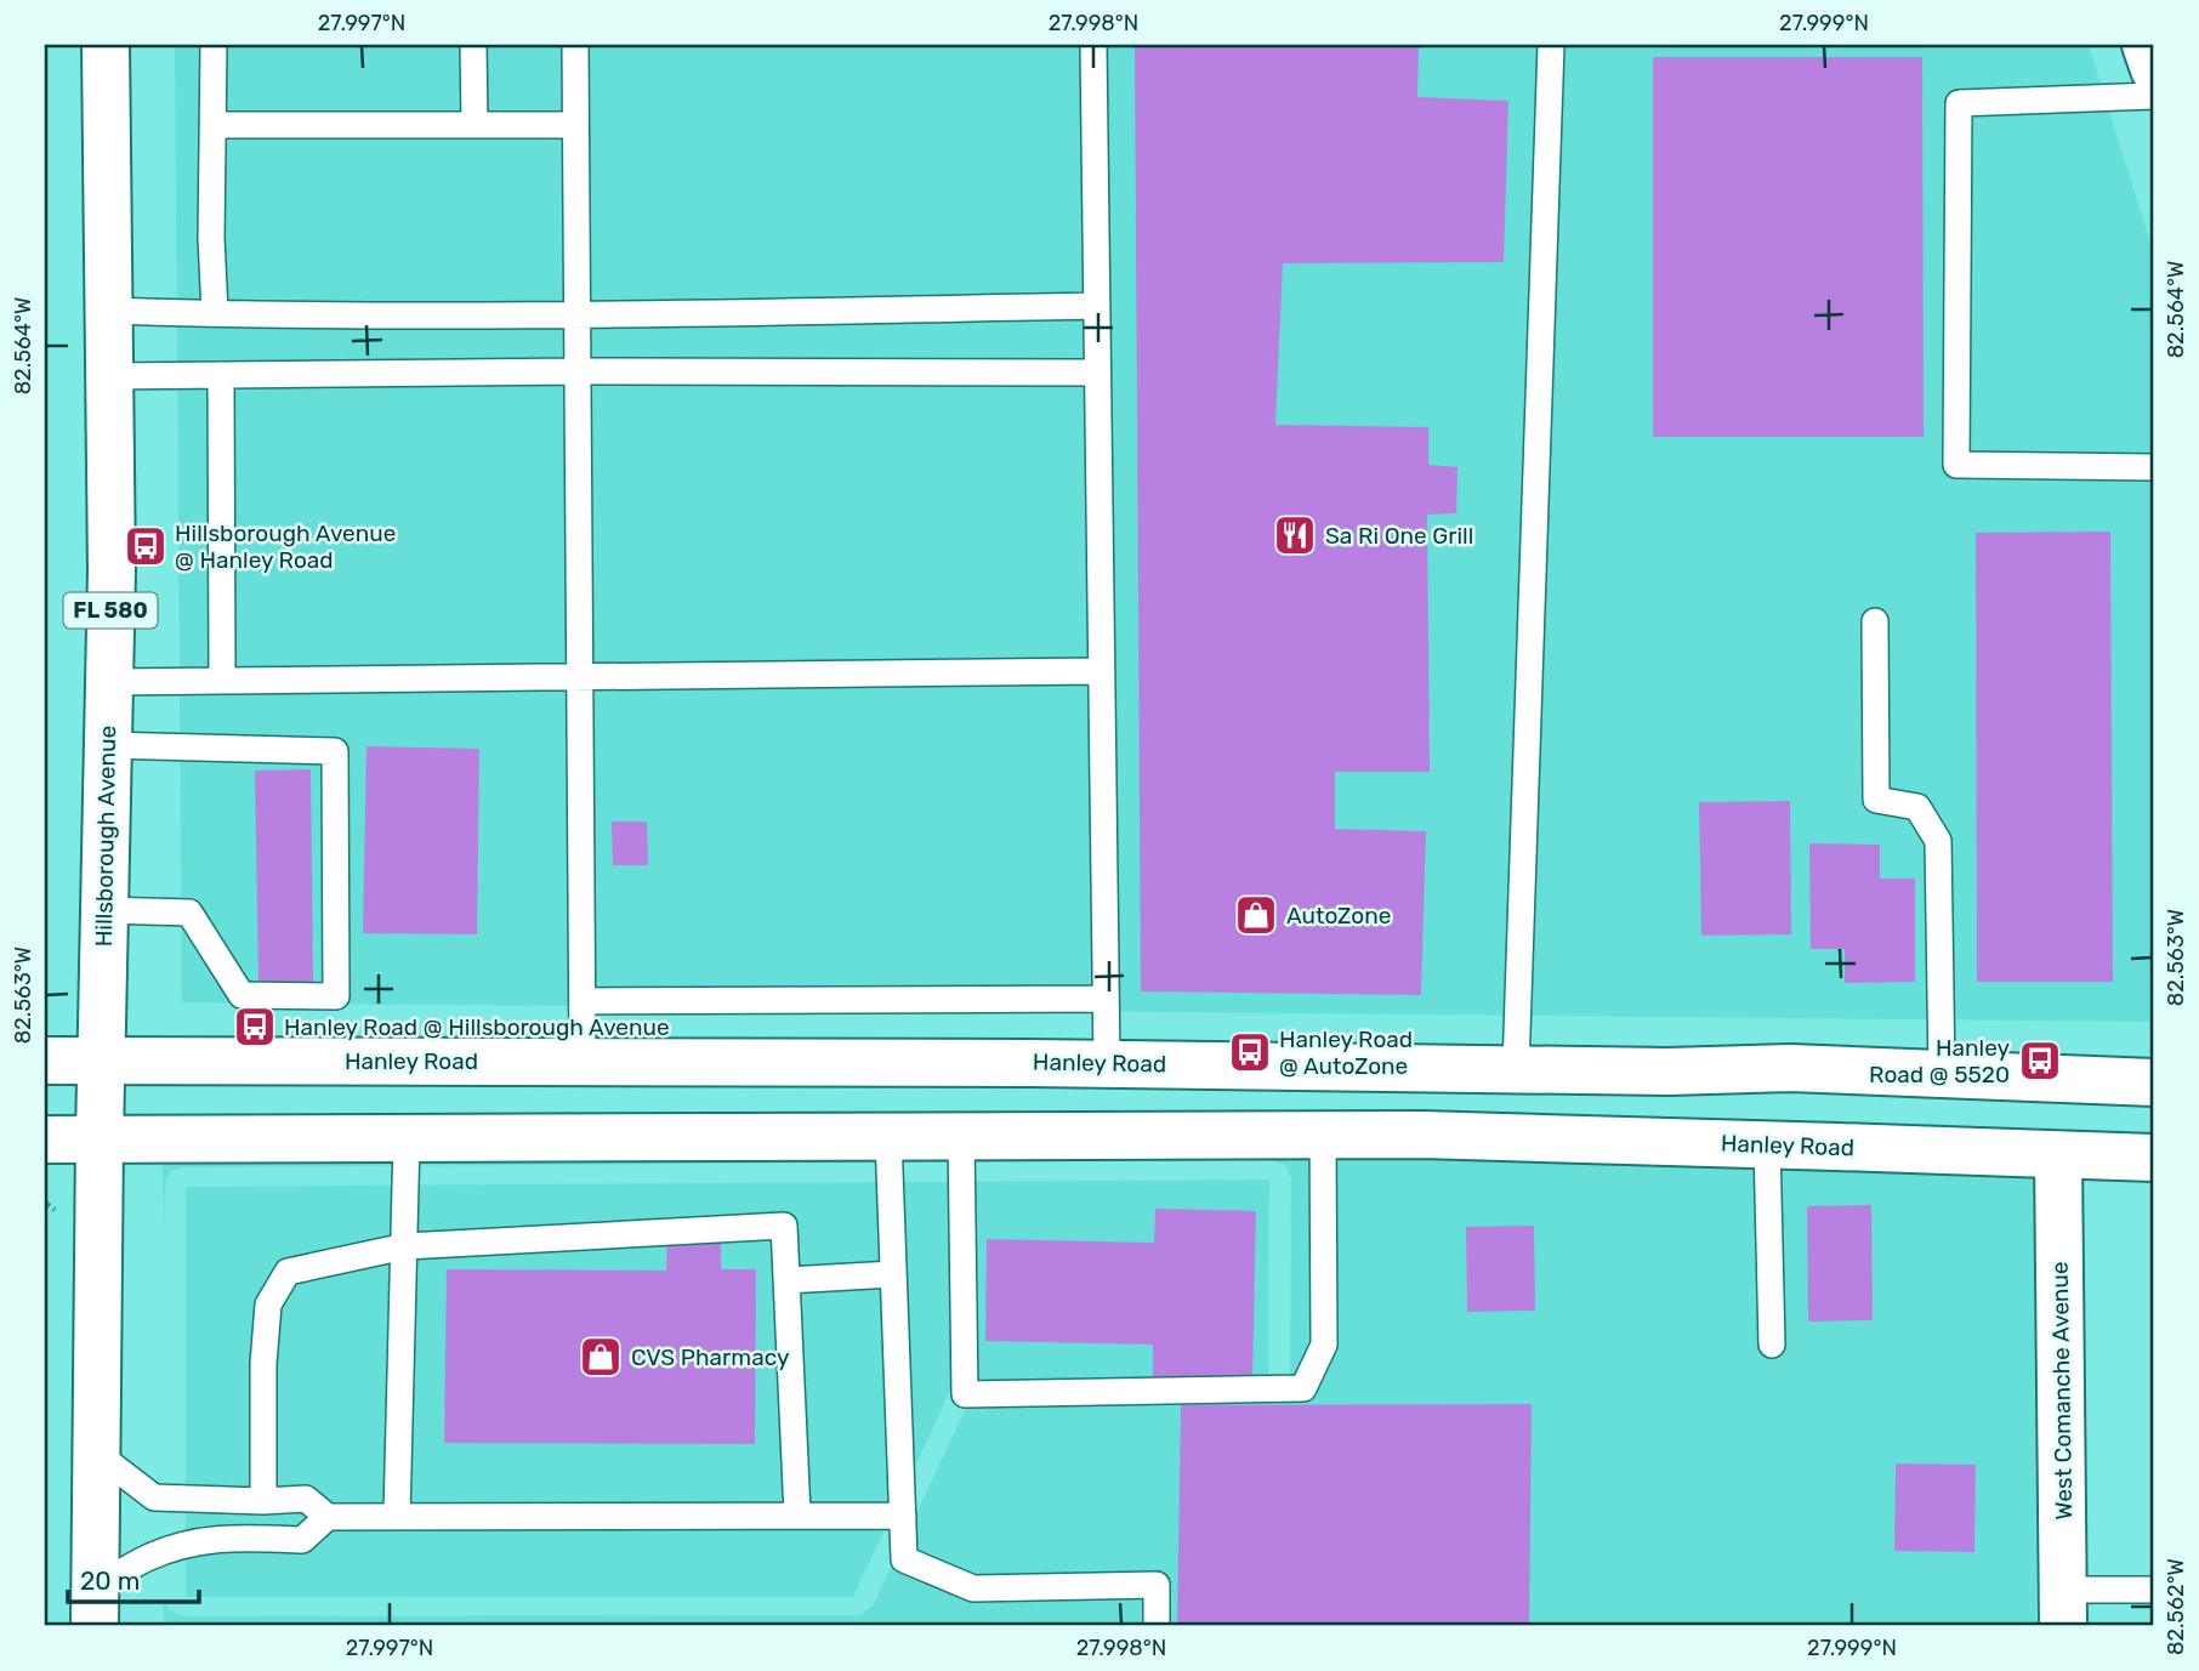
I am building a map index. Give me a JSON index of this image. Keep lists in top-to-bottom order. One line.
{"streets":{"main road":["FL 580","Hillsborough Avenue","Hanley Road","West Comanche Avenue"]},"crossings":[["Hillsborough Avenue","Hanley Road"],["Hanley Road","West Comanche Avenue"]],"places":{"restaurant":["Sa Ri One Grill"],"bus stop":["Hillsborough Avenue @ Hanley Road","Hanley Road @ Hillsborough Avenue","Hanley Road @ AutoZone","Hanley Road @ 5520"],"shop":["AutoZone","CVS Pharmacy"]},"scale_bar":"20 m","coordinates":["27.997°N","27.998°N","27.999°N","82.564°W","82.563°W","82.562°W"]}
